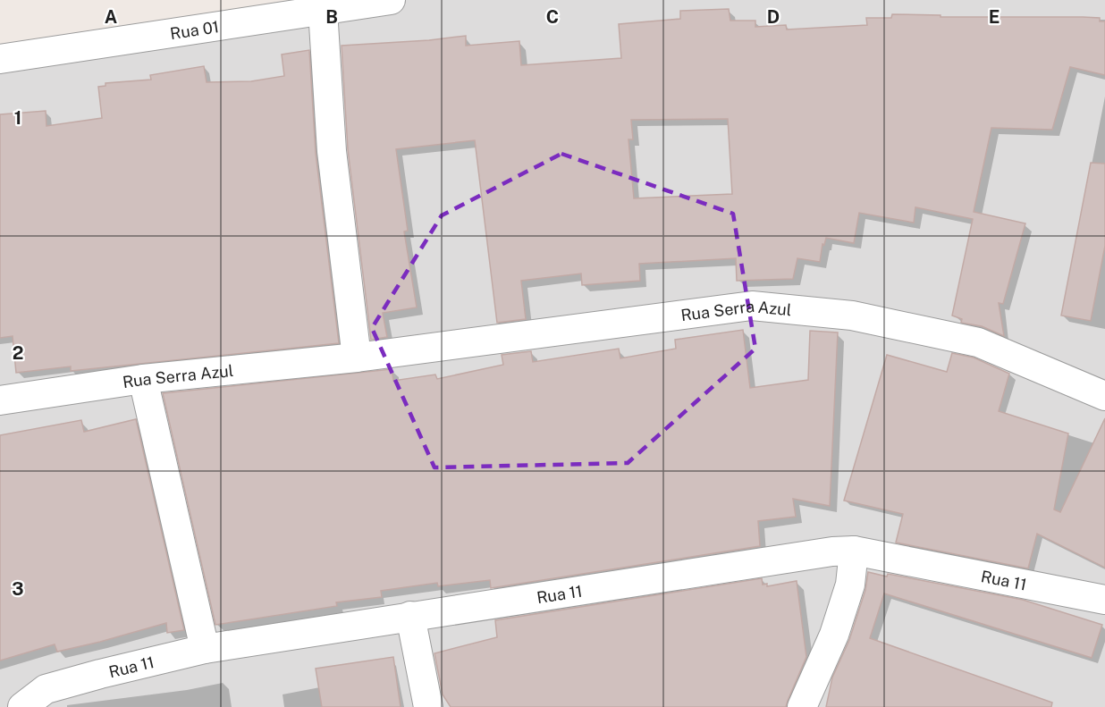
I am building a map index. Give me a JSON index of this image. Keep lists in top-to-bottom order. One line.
{"streets":{"street":["Rua 01","Rua Serra Azul","Rua 11"]},"grid":{"columns":["A","B","C","D","E"],"rows":["1","2","3"]}}
